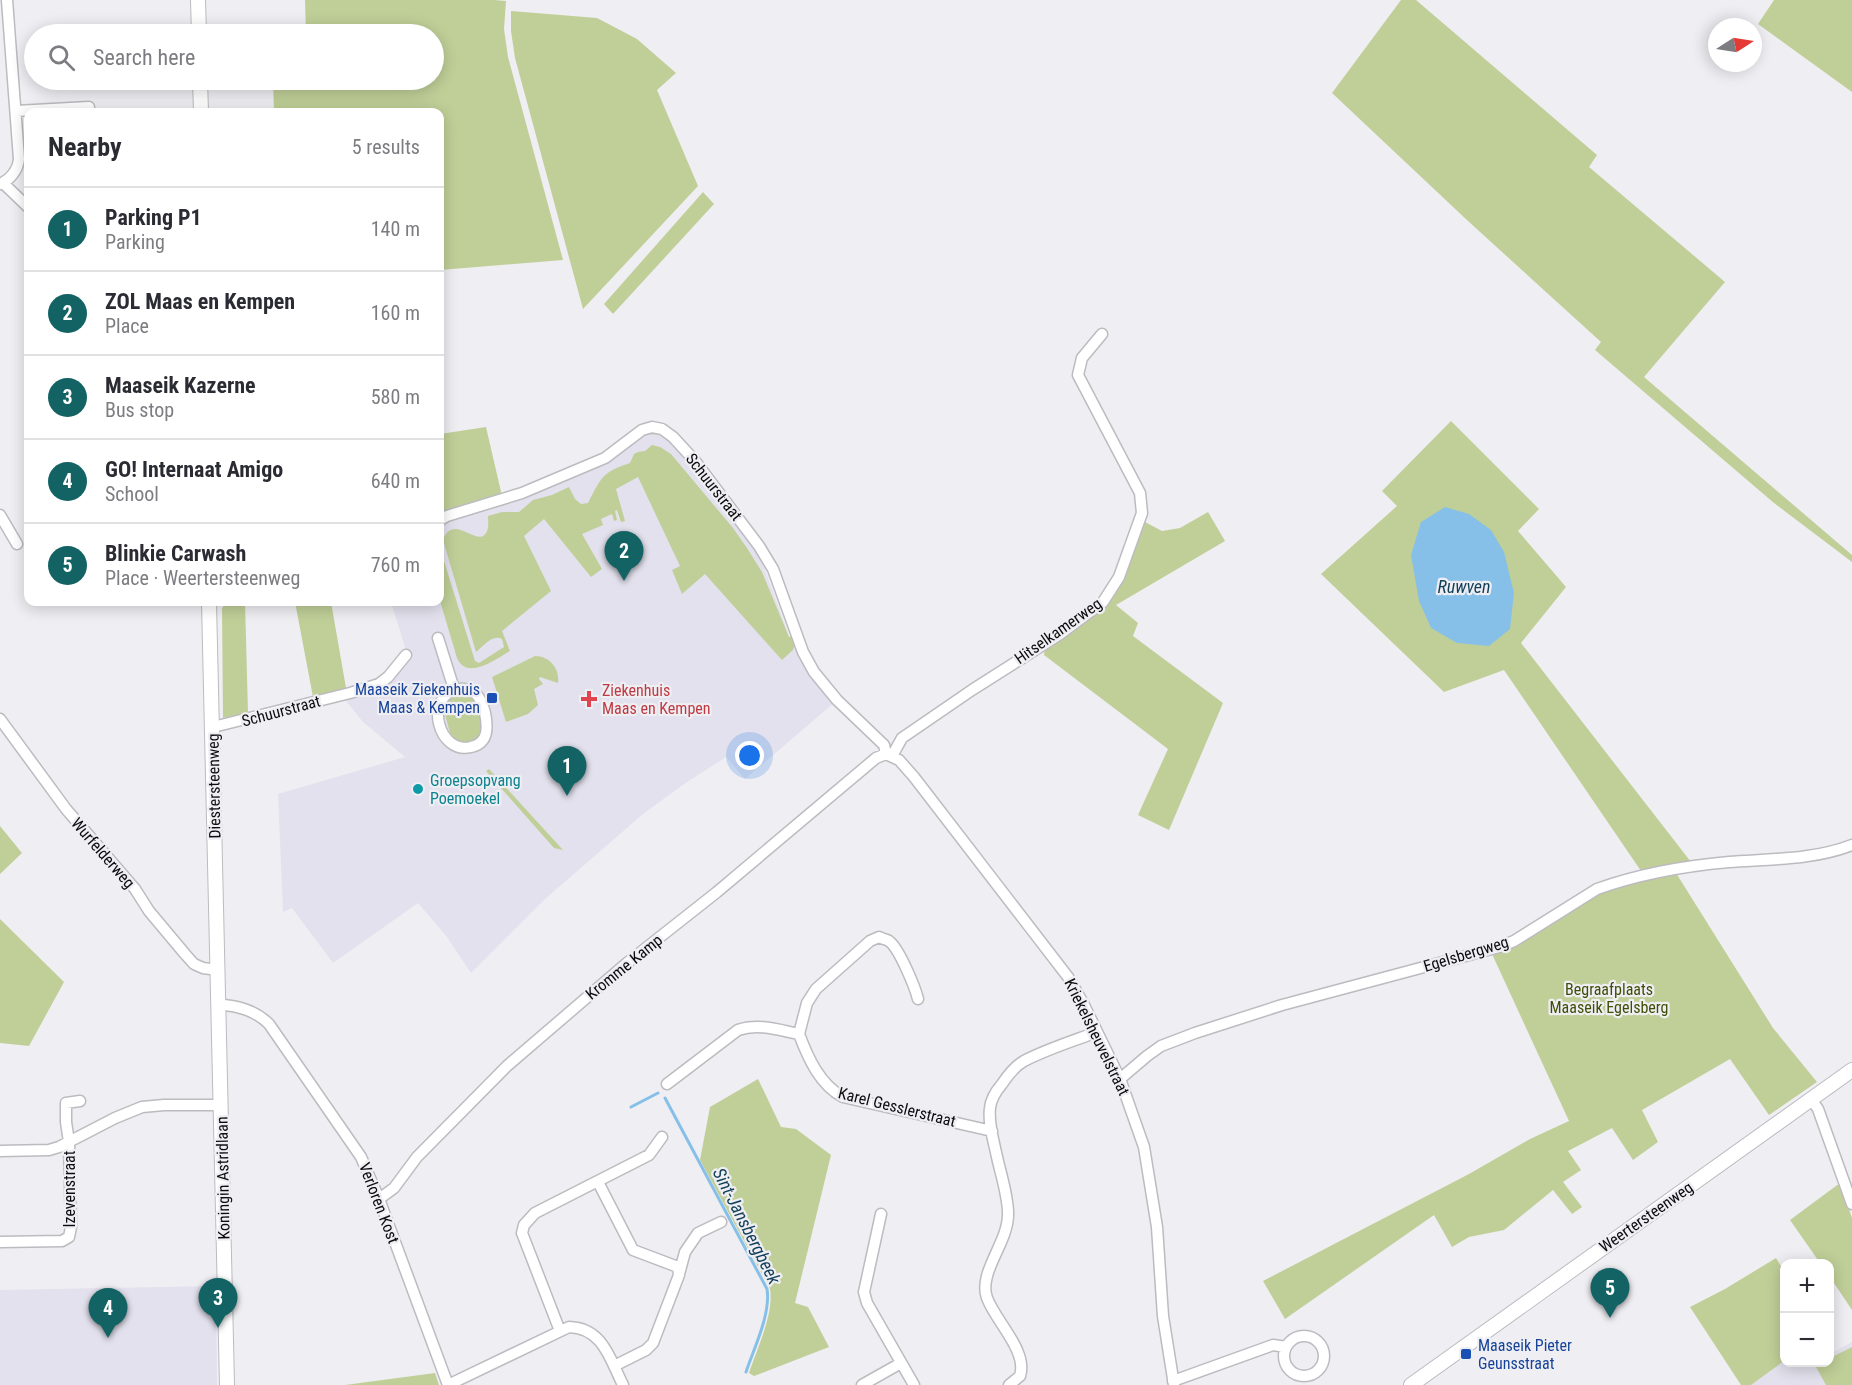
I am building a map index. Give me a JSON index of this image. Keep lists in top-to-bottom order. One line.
{"streets":{"main road":["Diestersteenweg","Koningin Astridlaan","Weertersteenweg"],"street":["Schuurstraat","Hitselkamerweg","Wurfelderweg","Egelsbergweg","Kromme Kamp","Kriekelsheuvelstraat","Karel Gesslerstraat","Izevenstraat","Verloren Kost"]},"crossings":[["Schuurstraat","Hitselkamerweg"],["Schuurstraat","Diestersteenweg"],["Schuurstraat","Kromme Kamp"],["Schuurstraat","Kriekelsheuvelstraat"],["Hitselkamerweg","Kromme Kamp"],["Hitselkamerweg","Kriekelsheuvelstraat"],["Diestersteenweg","Wurfelderweg"],["Diestersteenweg","Koningin Astridlaan"],["Wurfelderweg","Koningin Astridlaan"],["Egelsbergweg","Kriekelsheuvelstraat"],["Kromme Kamp","Kriekelsheuvelstraat"],["Kromme Kamp","Verloren Kost"],["Koningin Astridlaan","Izevenstraat"],["Koningin Astridlaan","Verloren Kost"]],"water":["Ruwven","Sint-Jansbergbeek"],"parks":["Begraafplaats Maaseik Egelsberg"],"places":{"transit":["Maaseik Ziekenhuis Maas & Kempen","Maaseik Pieter Geunsstraat"],"health":["Ziekenhuis Maas en Kempen"],"other":["Groepsopvang Poemoekel"]},"north":"right","page":{"search":"Search here","heading":["Nearby","5 results"],"list":[{"mark":"1","name":"Parking P1","note":"Parking","value":"140 m"},{"mark":"2","name":"ZOL Maas en Kempen","note":"Place","value":"160 m"},{"mark":"3","name":"Maaseik Kazerne","note":"Bus stop","value":"580 m"},{"mark":"4","name":"GO! Internaat Amigo","note":"School","value":"640 m"},{"mark":"5","name":"Blinkie Carwash","note":"Place · Weertersteenweg","value":"760 m"}],"pins":["2","1","5","3","4"],"map_buttons":["+","−"]}}
